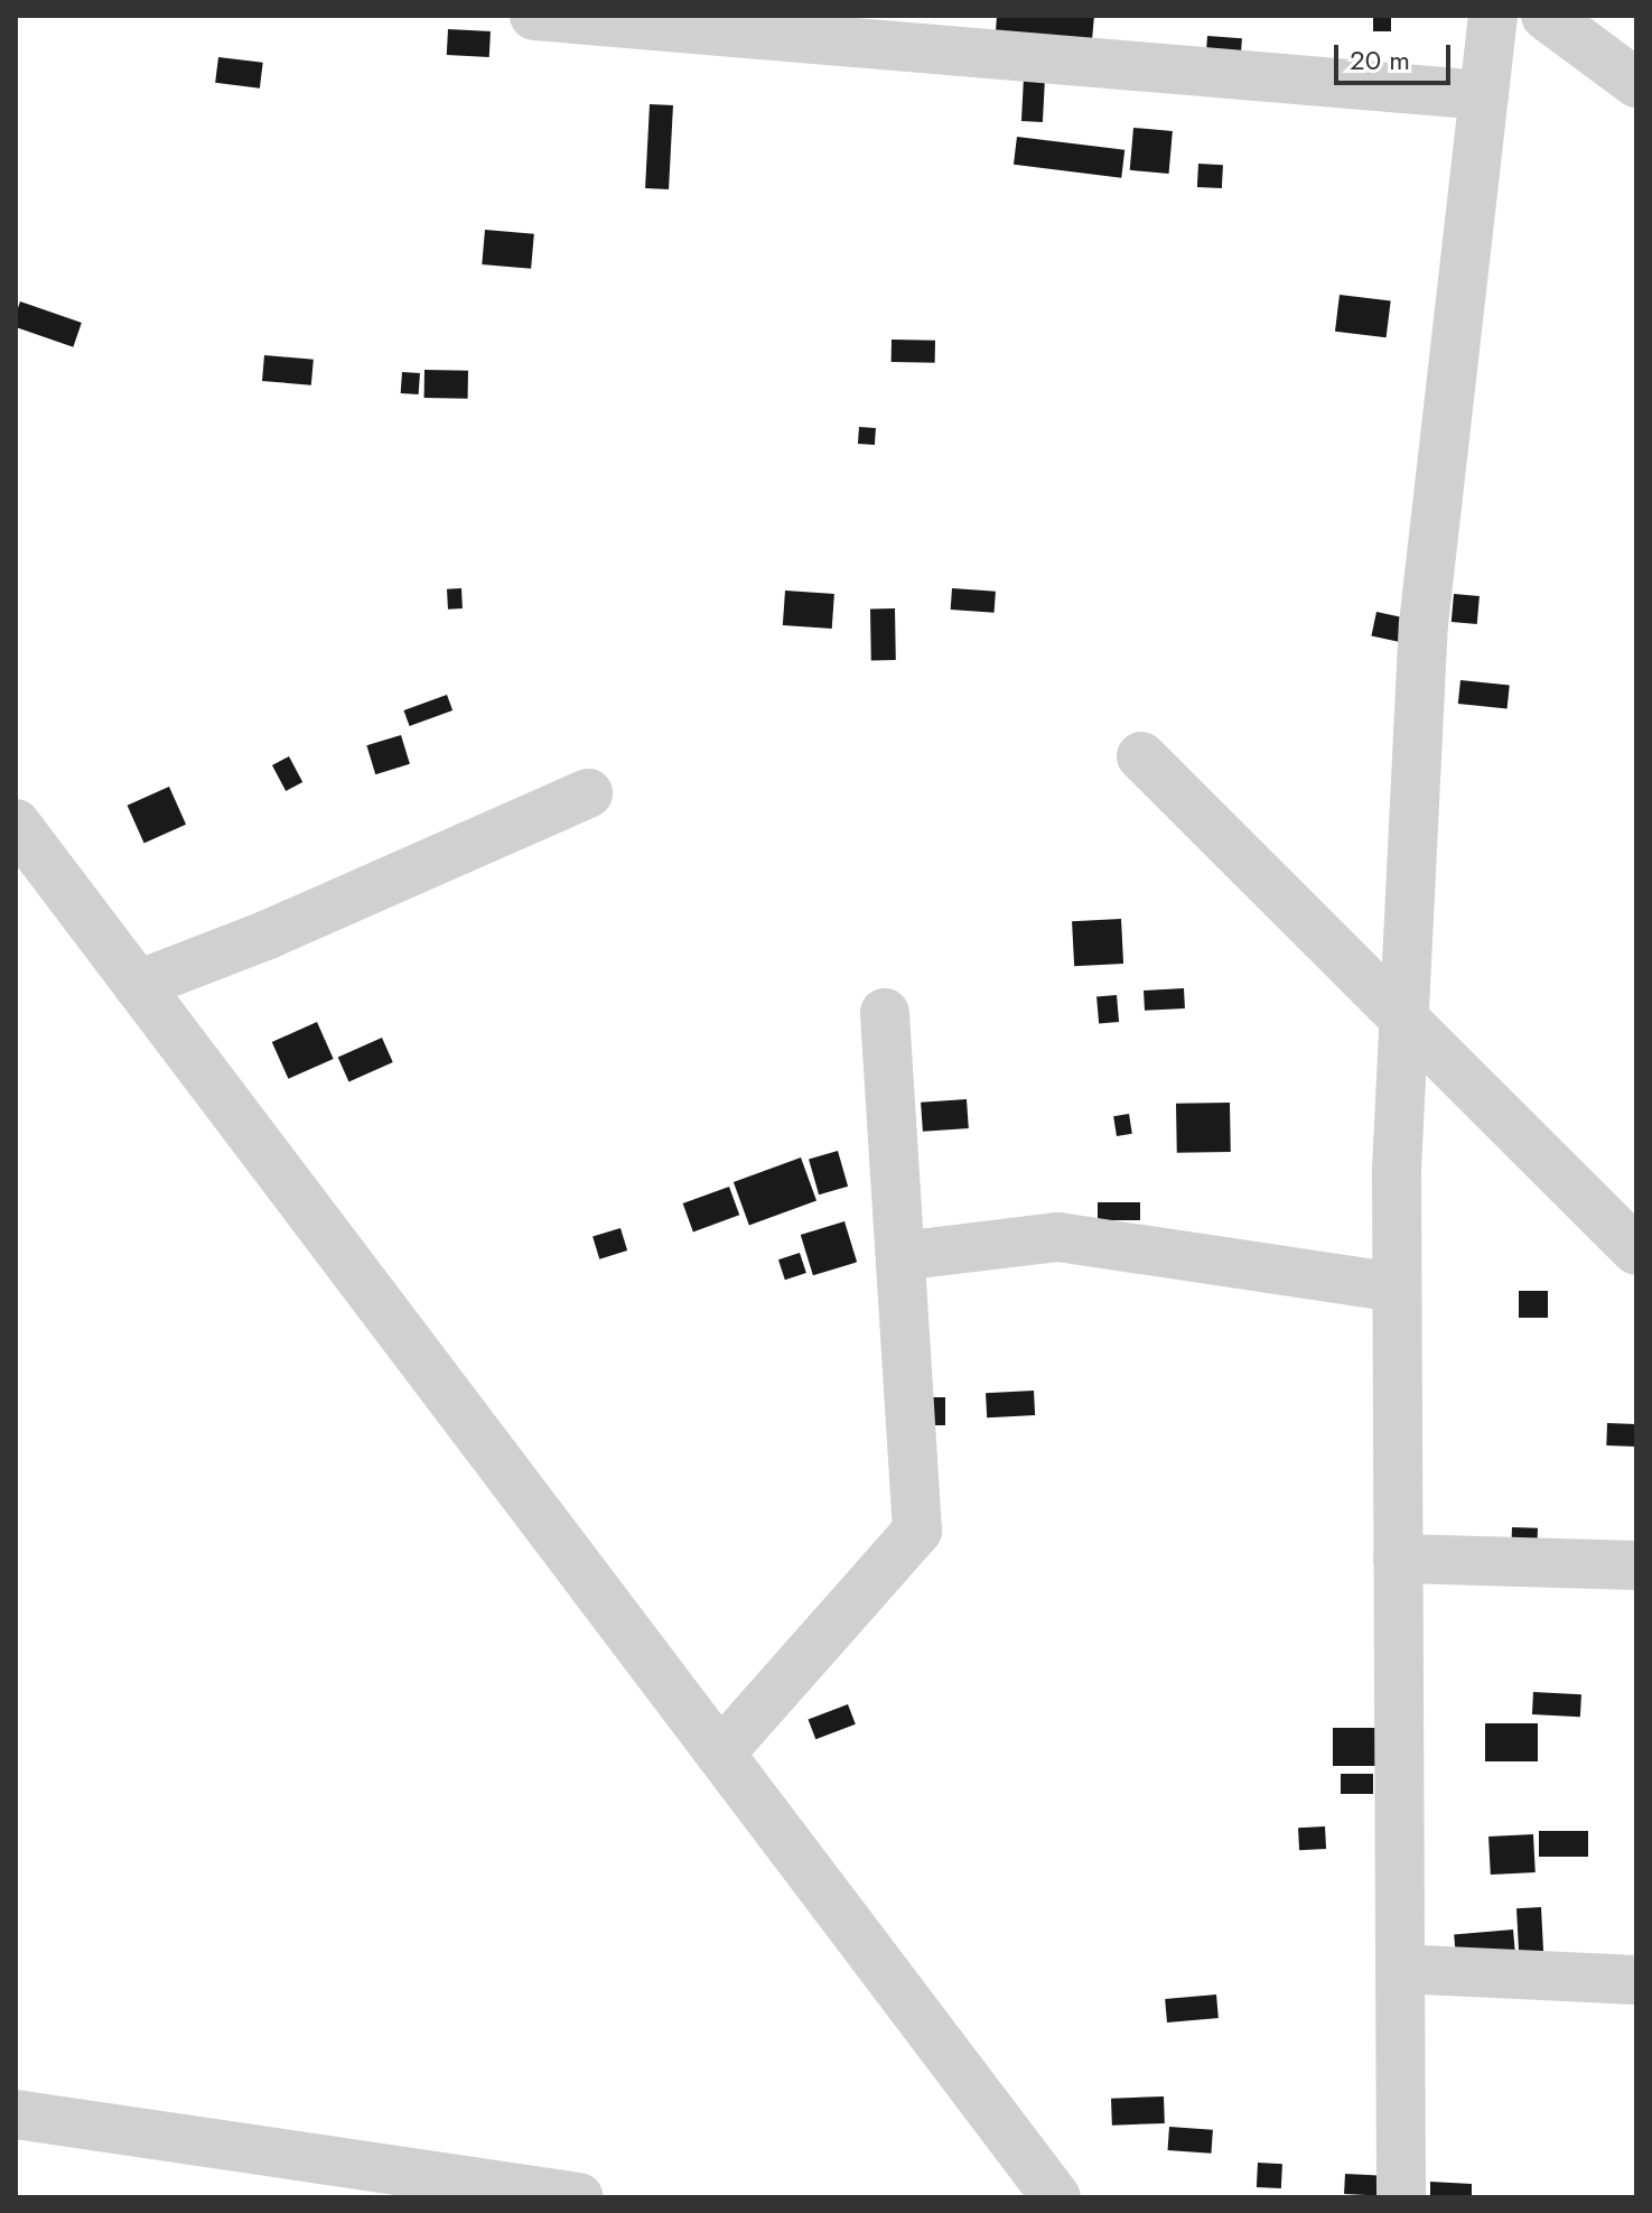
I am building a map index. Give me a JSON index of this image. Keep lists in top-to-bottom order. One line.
{"scale_bar":"20 m"}
